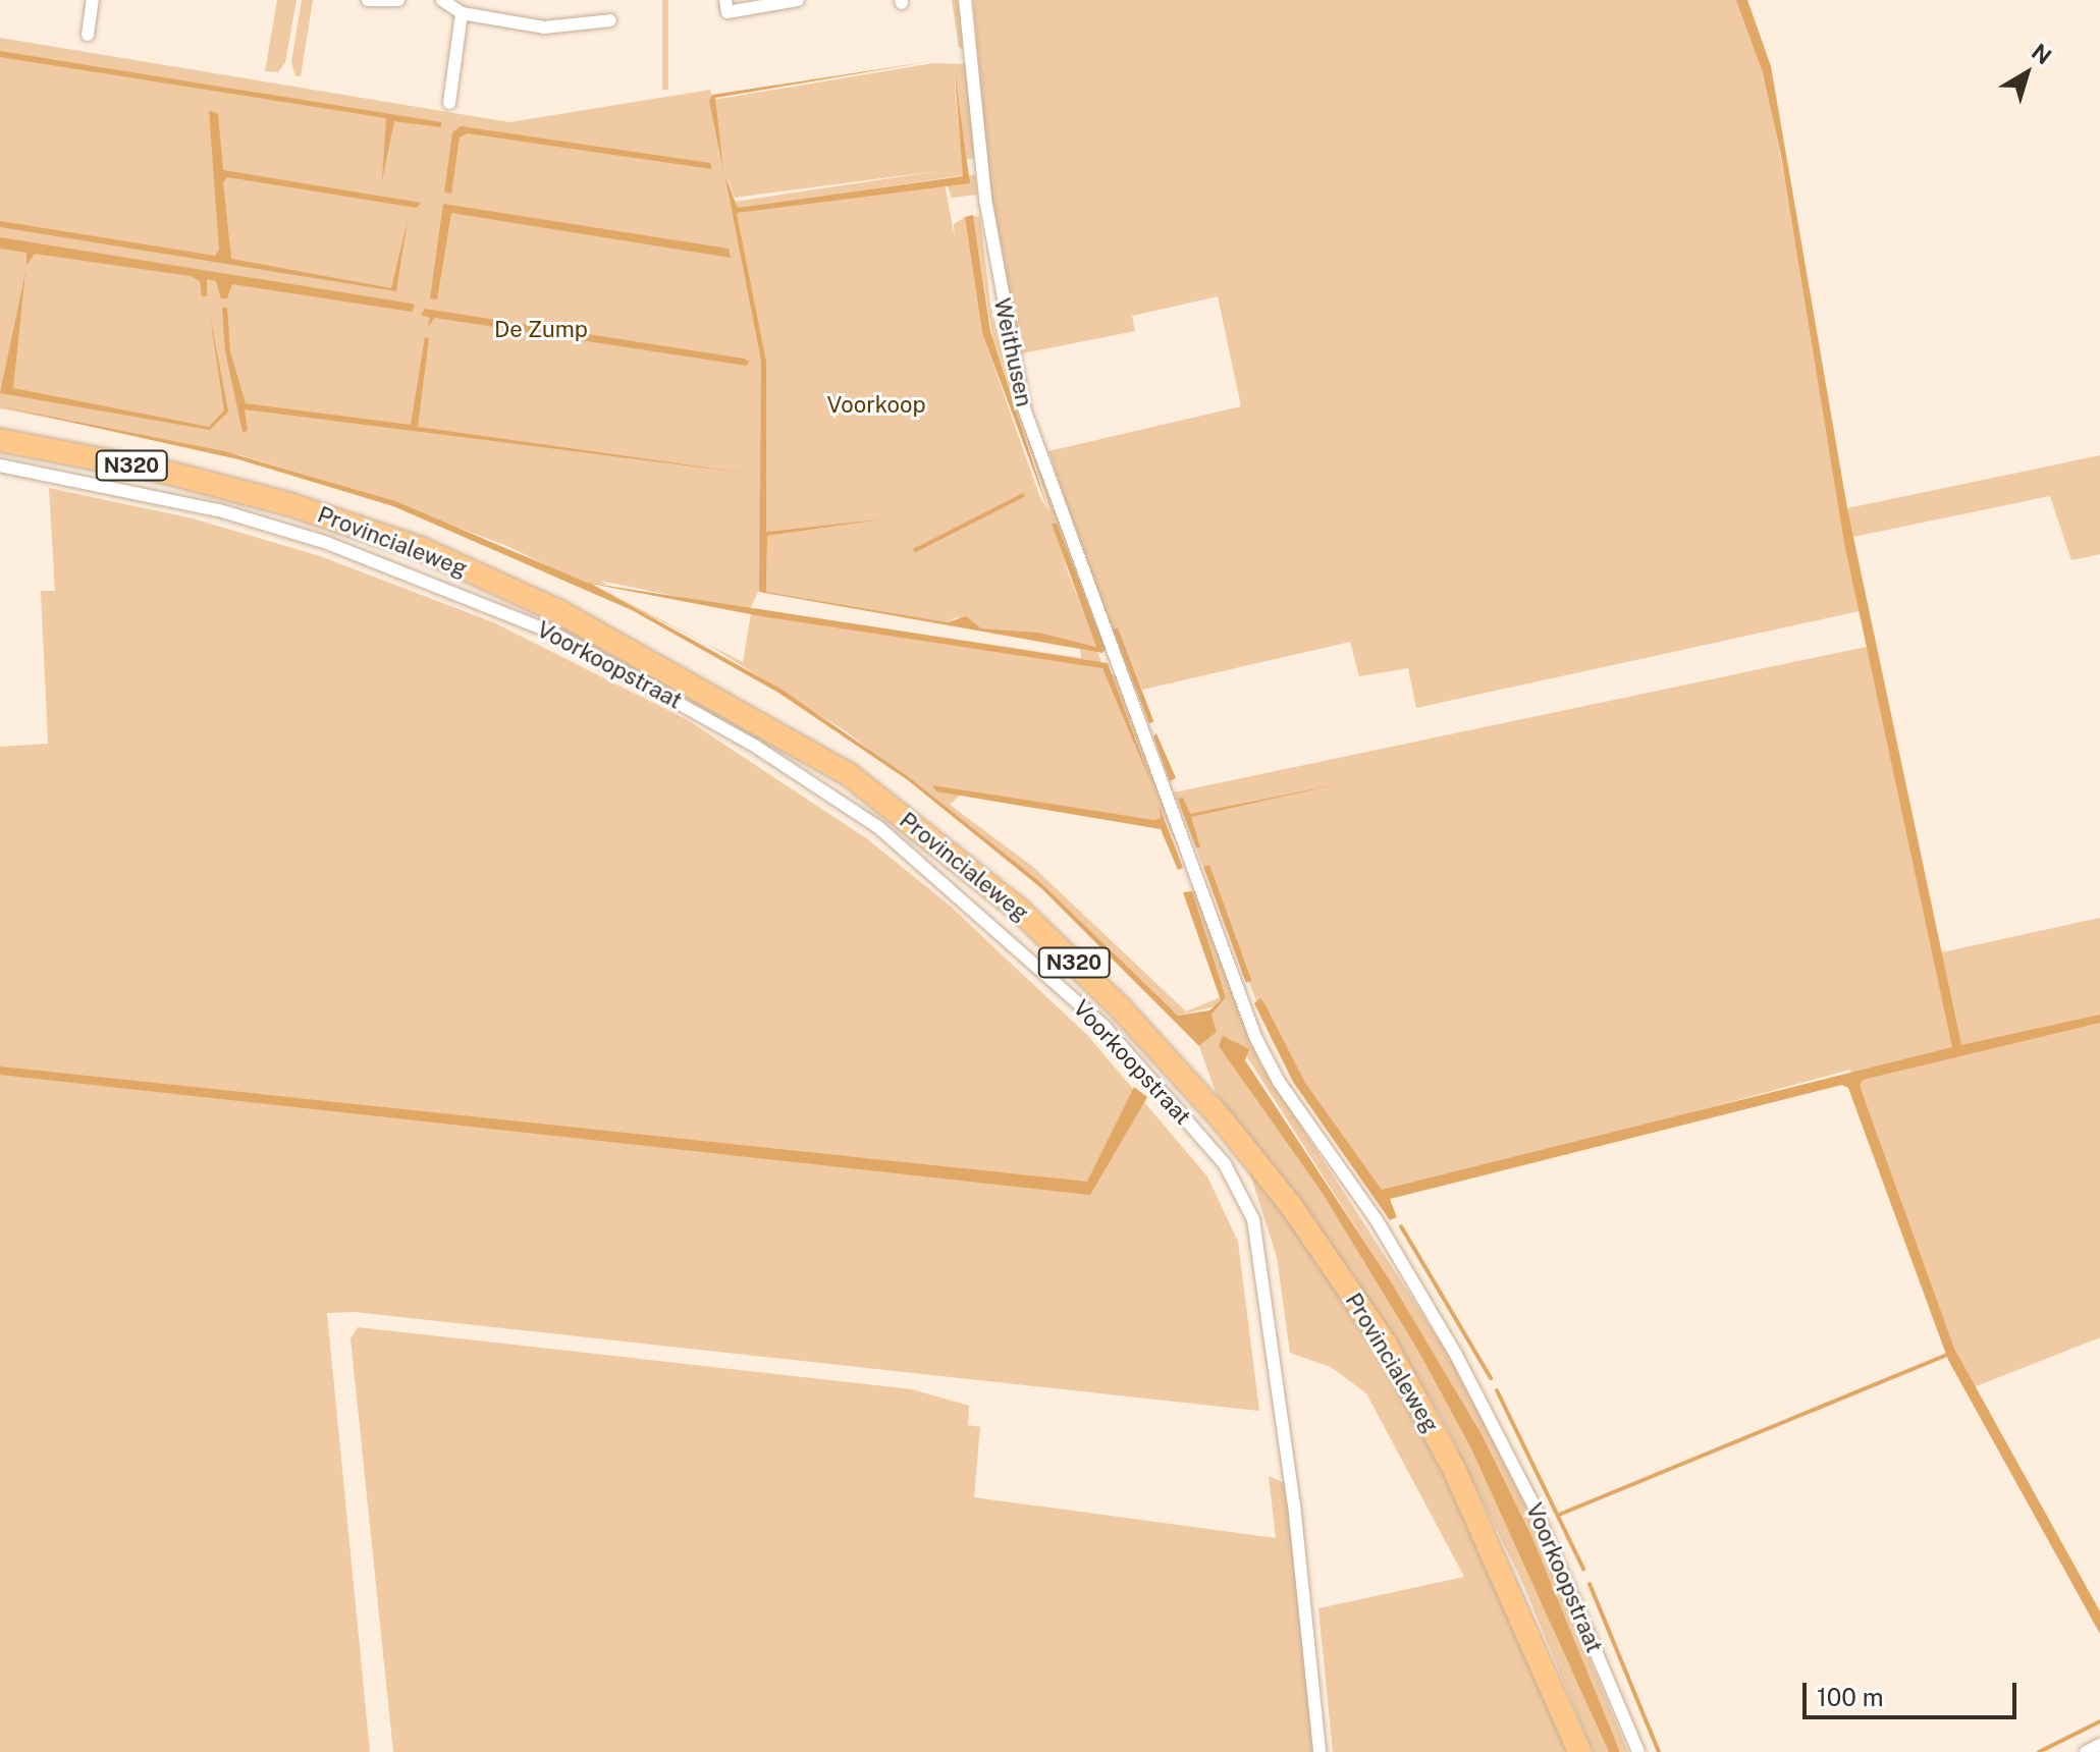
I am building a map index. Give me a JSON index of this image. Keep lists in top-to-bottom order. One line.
{"streets":{"highway":["N320","Provincialeweg"],"street":["Weithusen","Voorkoopstraat"]},"crossings":[["Weithusen","Voorkoopstraat"]],"parks":["De Zump","Voorkoop"],"scale_bar":"100 m","north":"top right"}
